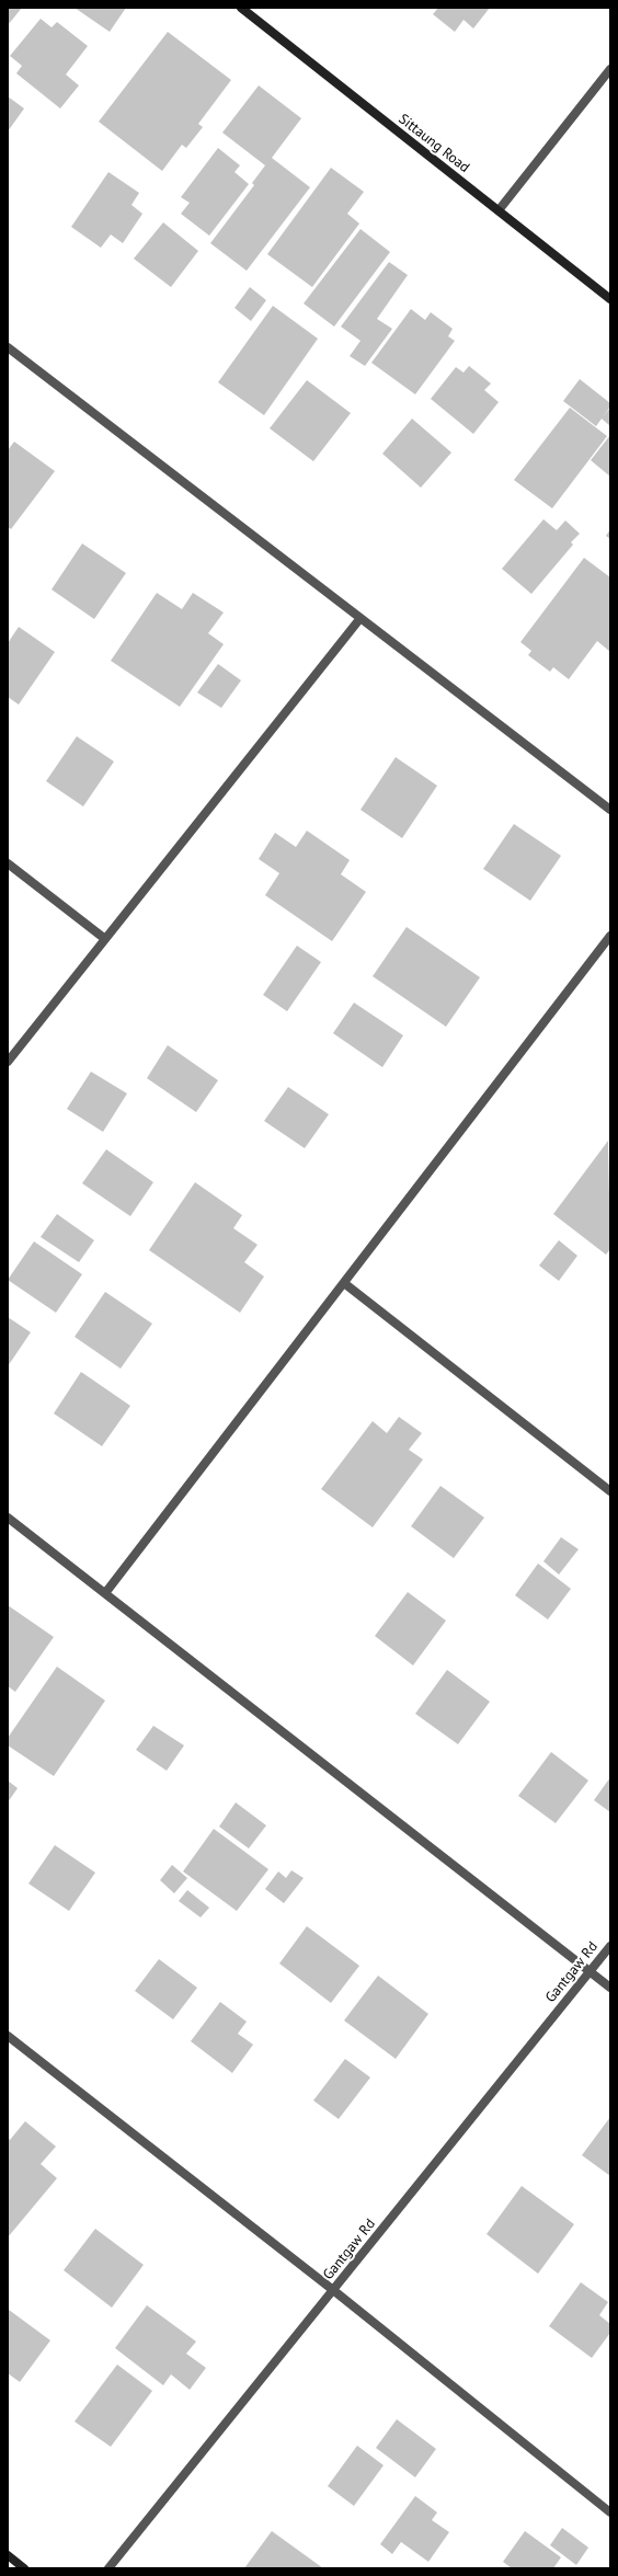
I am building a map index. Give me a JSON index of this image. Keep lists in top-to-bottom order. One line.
{"streets":{"street":["Sittaung Road","Gantgaw Rd"]}}
